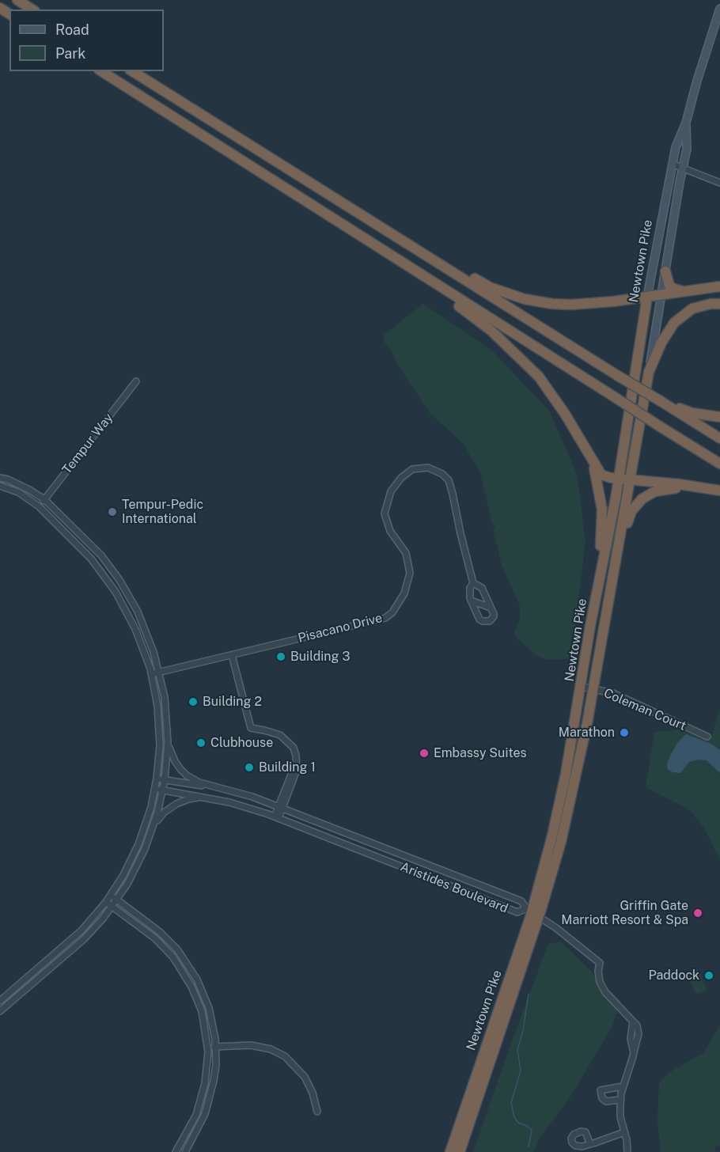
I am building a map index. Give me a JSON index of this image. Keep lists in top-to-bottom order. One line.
{"streets":{"highway":["Newtown Pike"],"street":["Tempur Way","Pisacano Drive","Coleman Court","Aristides Boulevard"]},"crossings":[["Newtown Pike","Coleman Court"],["Newtown Pike","Aristides Boulevard"]],"places":["Tempur-Pedic International","Building 3","Building 2","Marathon","Clubhouse","Embassy Suites","Building 1","Griffin Gate Marriott Resort & Spa","Paddock"],"legend":["Road","Park"]}
